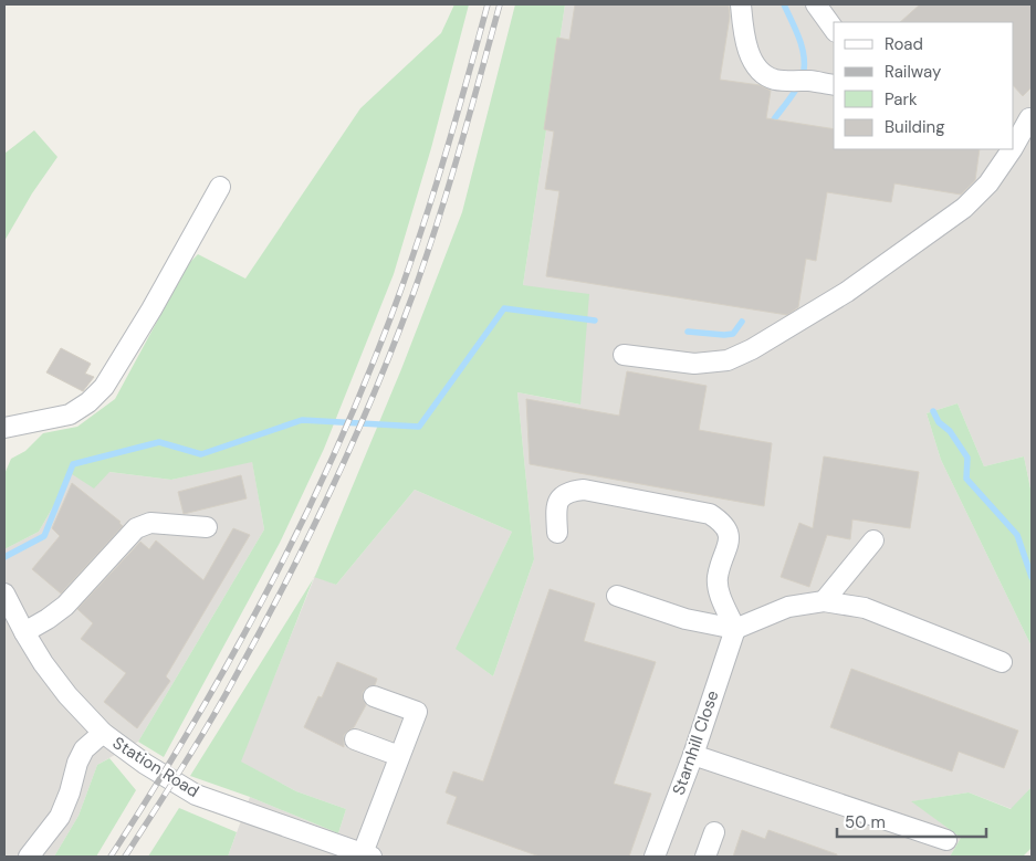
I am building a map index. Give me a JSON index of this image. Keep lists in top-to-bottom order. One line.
{"streets":{"street":["Starnhill Close","Station Road"]},"legend":["Road","Railway","Park","Building"],"scale_bar":"50 m"}
